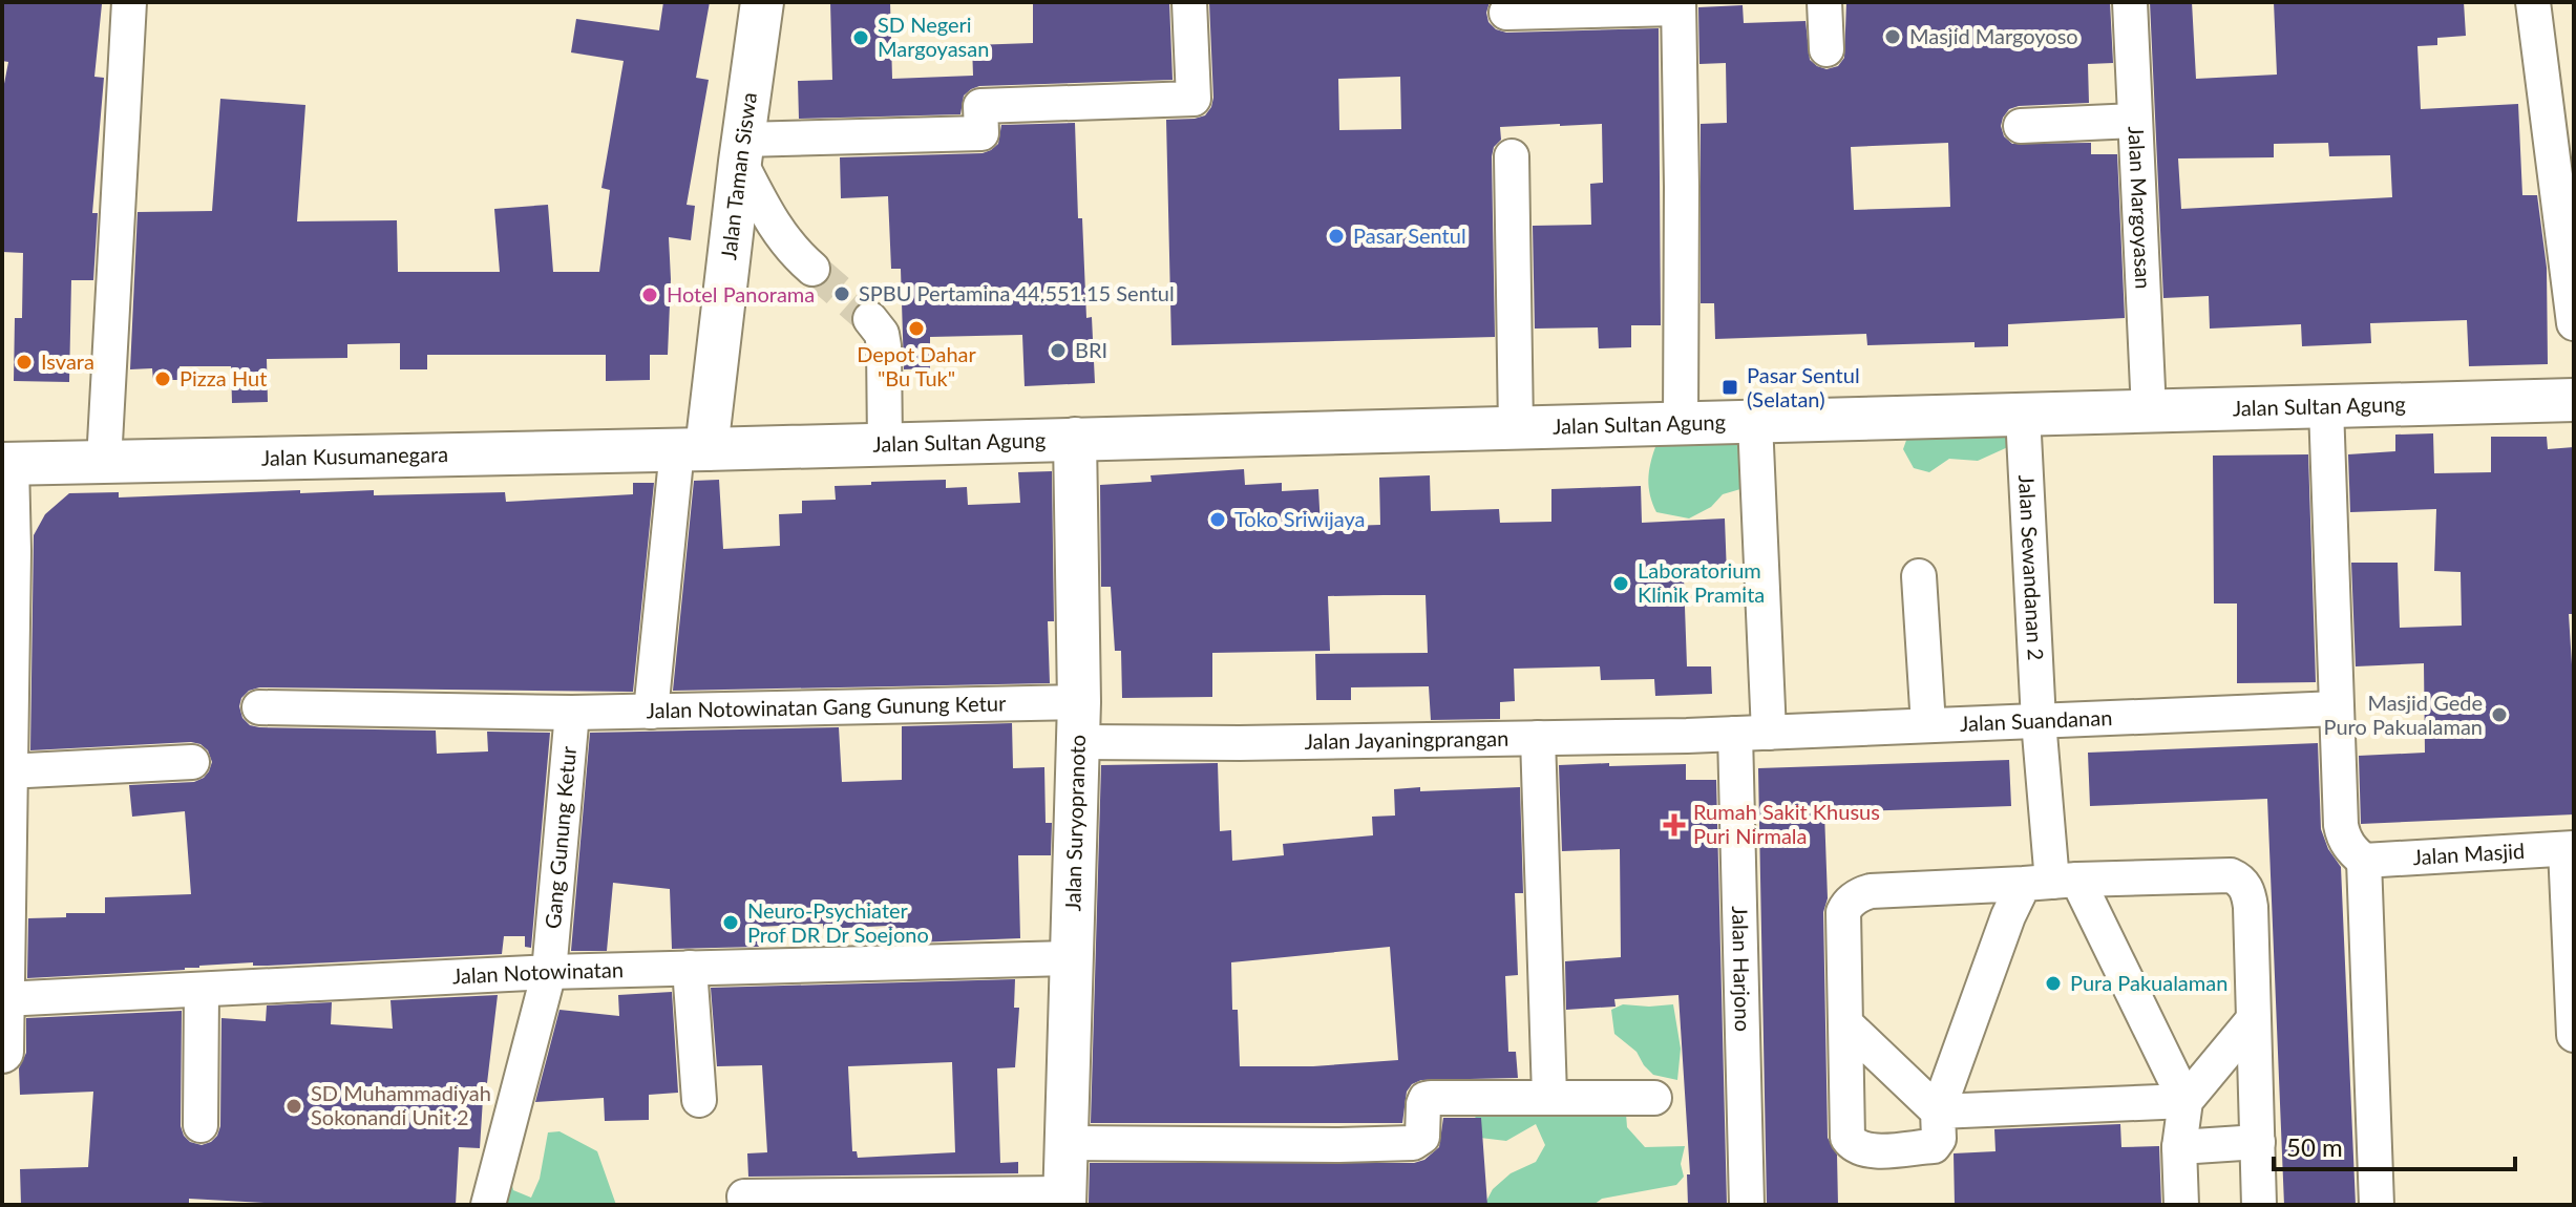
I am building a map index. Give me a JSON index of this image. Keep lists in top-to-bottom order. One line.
{"streets":{"main road":["Jalan Taman Siswa","Jalan Sultan Agung","Jalan Kusumanegara","Jalan Suryopranoto"],"street":["Jalan Margoyasan","Jalan Sewandanan 2","Jalan Notowinatan Gang Gunung Ketur","Jalan Suandanan","Jalan Jayaningprangan","Gang Gunung Ketur","Jalan Masjid","Jalan Harjono","Jalan Notowinatan"]},"crossings":[["Jalan Taman Siswa","Jalan Sultan Agung"],["Jalan Taman Siswa","Jalan Kusumanegara"],["Jalan Margoyasan","Jalan Sultan Agung"],["Jalan Sultan Agung","Jalan Kusumanegara"],["Jalan Sultan Agung","Jalan Sewandanan 2"],["Jalan Sultan Agung","Jalan Suryopranoto"],["Jalan Sewandanan 2","Jalan Suandanan"],["Jalan Notowinatan Gang Gunung Ketur","Jalan Jayaningprangan"],["Jalan Notowinatan Gang Gunung Ketur","Jalan Suryopranoto"],["Jalan Notowinatan Gang Gunung Ketur","Gang Gunung Ketur"],["Jalan Suandanan","Jalan Jayaningprangan"],["Jalan Suandanan","Jalan Harjono"],["Jalan Jayaningprangan","Jalan Suryopranoto"],["Jalan Jayaningprangan","Jalan Harjono"],["Jalan Suryopranoto","Jalan Notowinatan"],["Gang Gunung Ketur","Jalan Notowinatan"]],"places":{"other":["Masjid Margoyoso","SD Negeri Margoyasan","Pasar Sentul","SPBU Pertamina 44.551.15 Sentul","Hotel Panorama","Depot Dahar \"Bu Tuk\"","BRI","Isvara","Pizza Hut","Toko Sriwijaya","Laboratorium Klinik Pramita","Masjid Gede Puro Pakualaman","Neuro-Psychiater Prof DR Dr Soejono","Pura Pakualaman","SD Muhammadiyah Sokonandi Unit 2"],"transit":["Pasar Sentul (Selatan)"],"health":["Rumah Sakit Khusus Puri Nirmala"]},"scale_bar":"50 m"}
